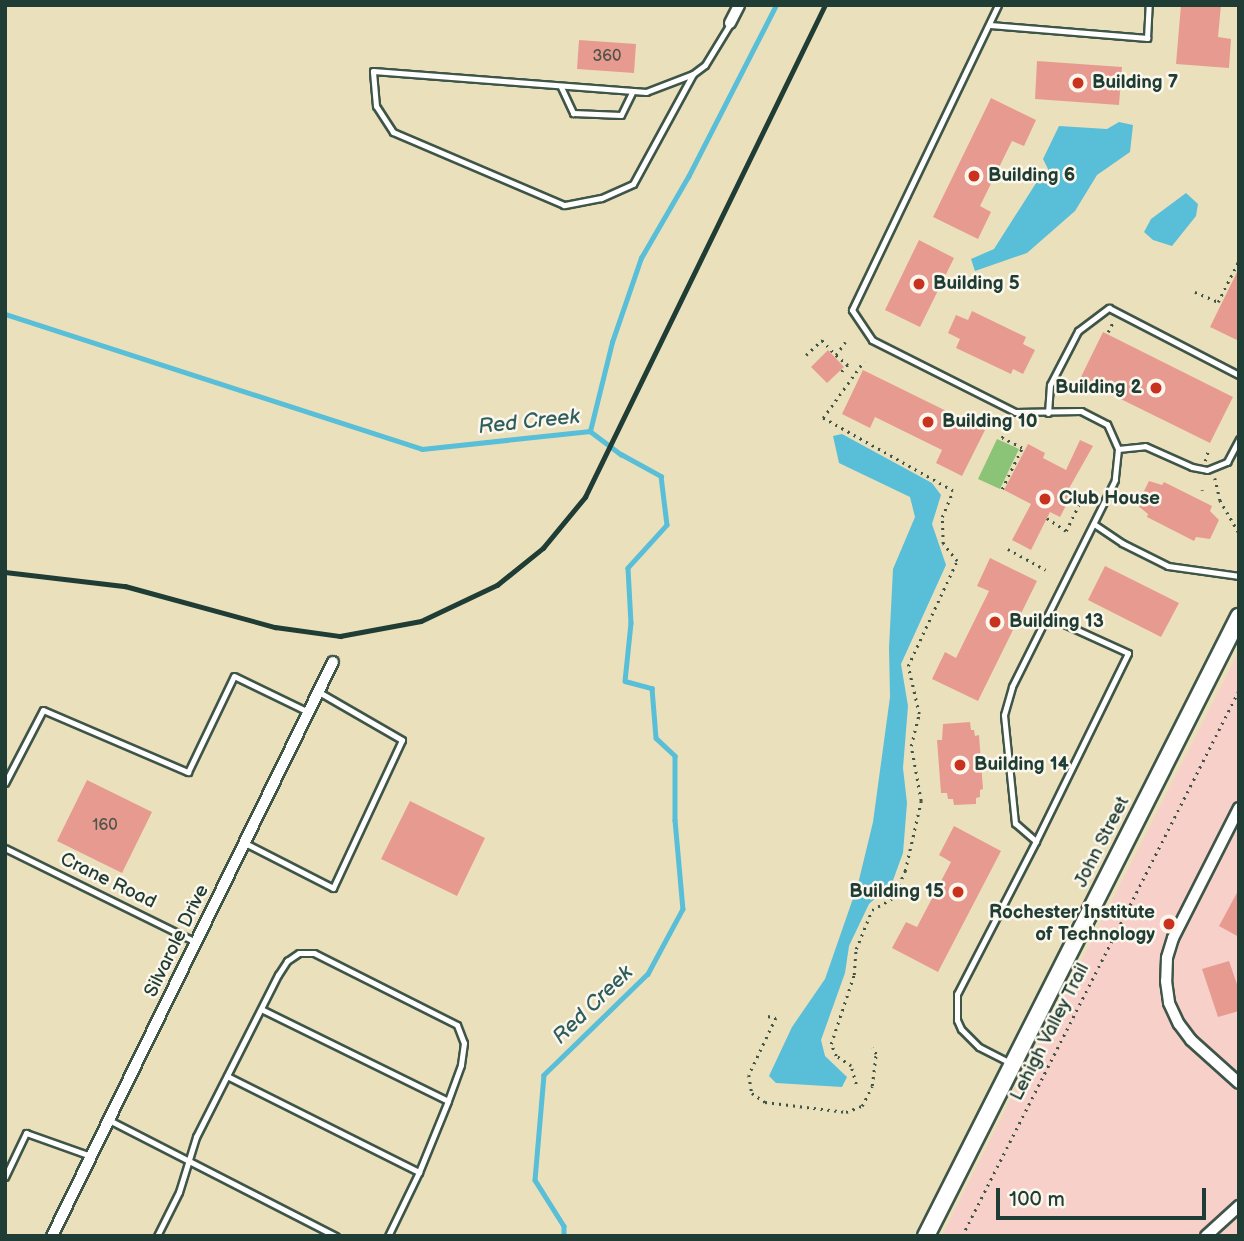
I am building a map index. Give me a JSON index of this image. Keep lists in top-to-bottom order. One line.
{"streets":{"street":["John Street","Silvarole Drive"],"lane":["Crane Road"],"path":["Lehigh Valley Trail"]},"crossings":[["Crane Road","Silvarole Drive"]],"water":["Red Creek"],"places":["Building 7","Building 6","Building 5","Building 2","Building 10","Club House","Building 13","Building 14","Building 15","Rochester Institute of Technology"],"house_numbers":["360","160"],"scale_bar":"100 m"}
